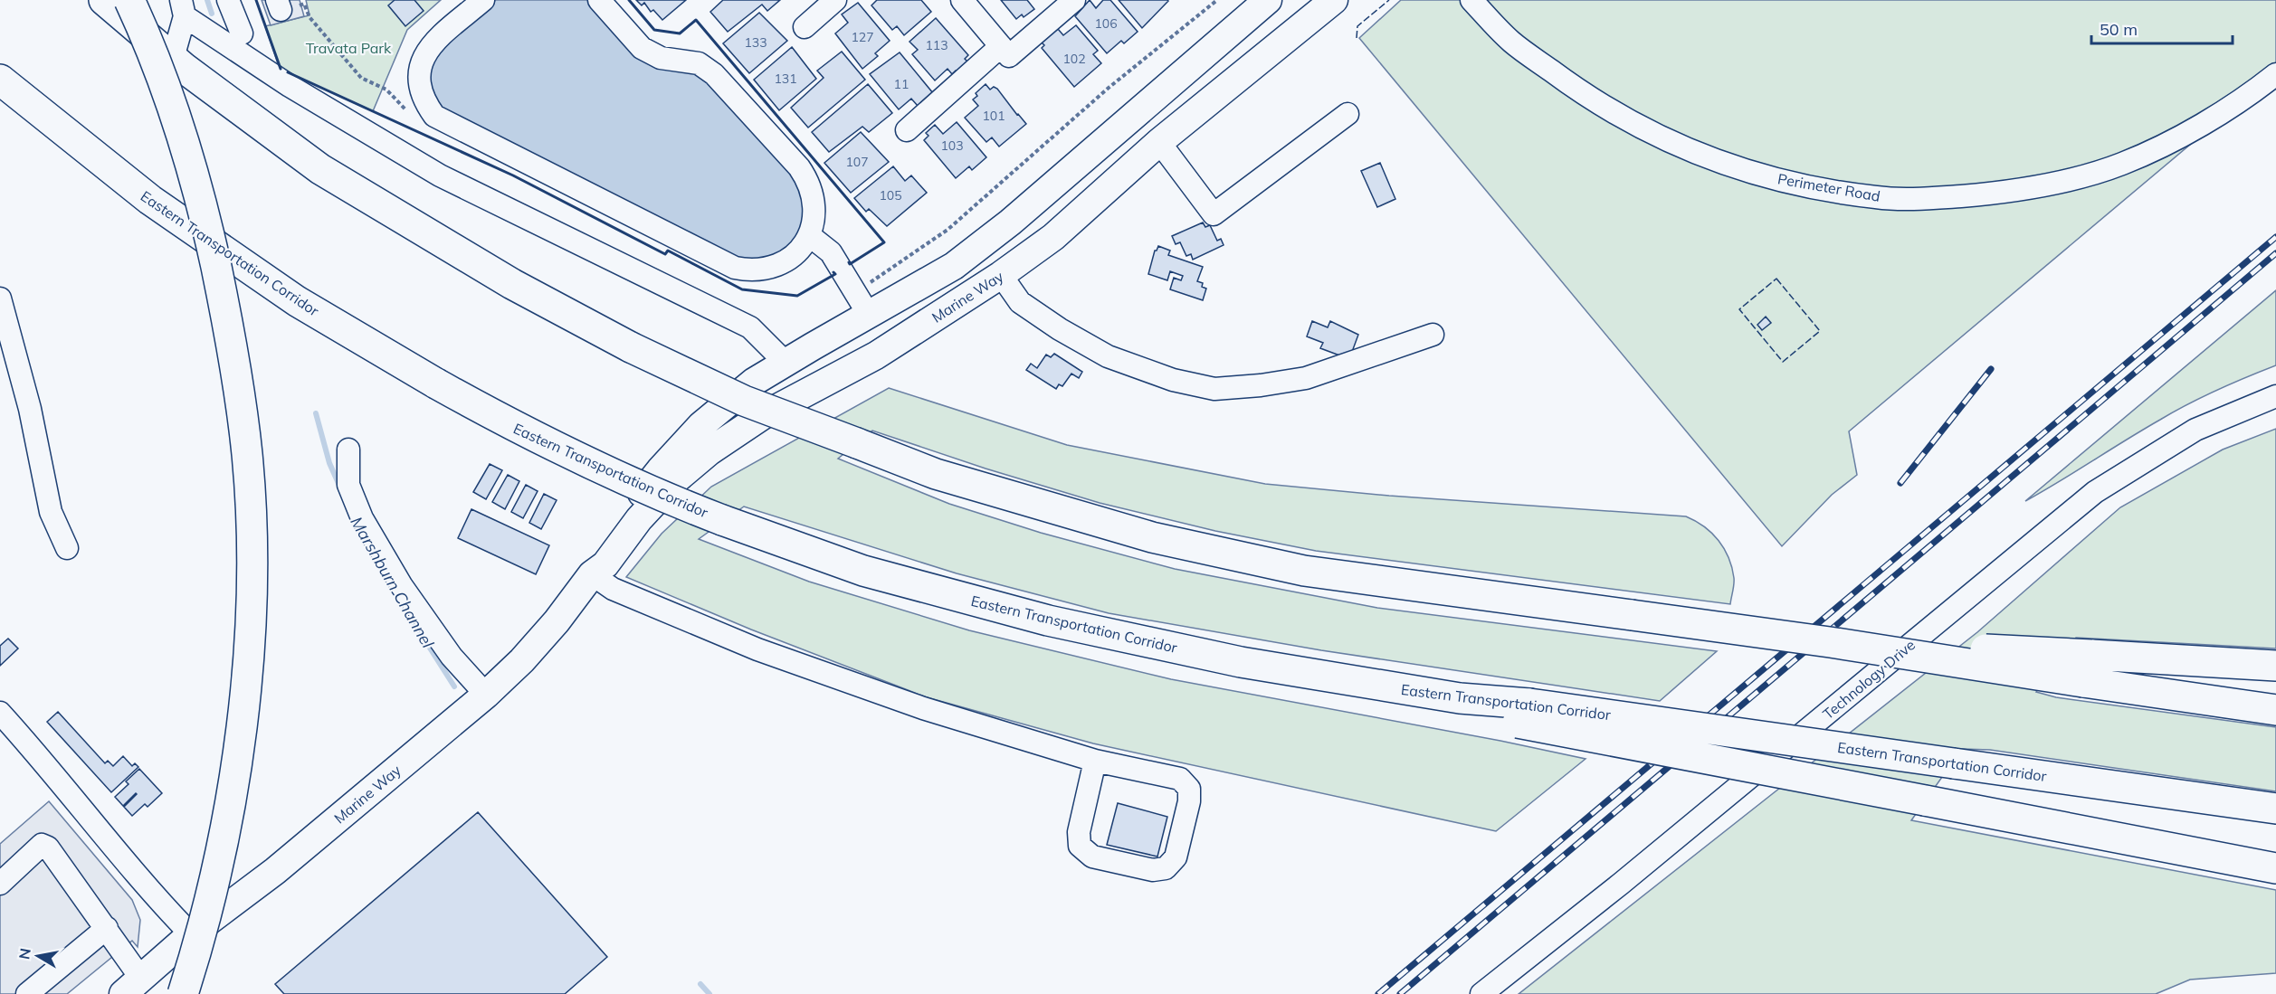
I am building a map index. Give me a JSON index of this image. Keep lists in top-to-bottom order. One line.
{"streets":{"highway":["Eastern Transportation Corridor"],"main road":["Marine Way"],"street":["Perimeter Road","Technology Drive"]},"water":["Marshburn Channel"],"parks":["Travata Park"],"house_numbers":["106","127","133","113","102","131","11","101","103","107","105"],"scale_bar":"50 m","north":"left"}
